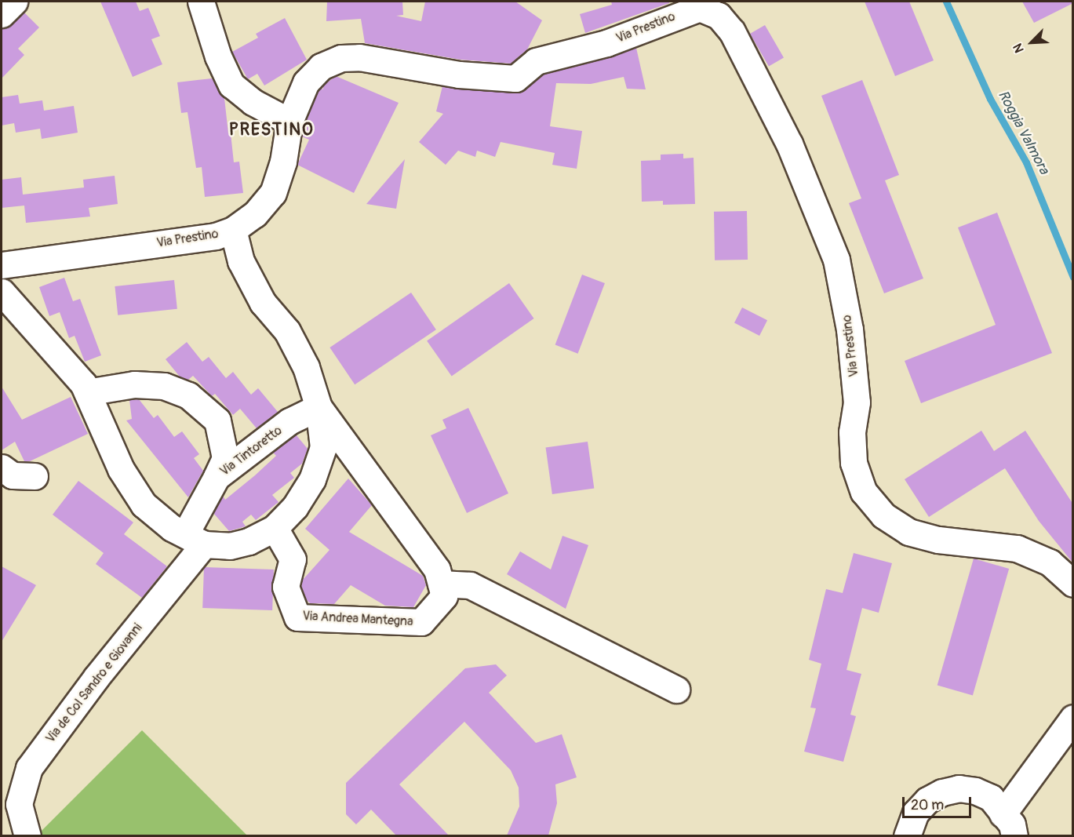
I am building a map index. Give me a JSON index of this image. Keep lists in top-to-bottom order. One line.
{"streets":{"street":["Via Prestino","Via Tintoretto","Via Andrea Mantegna","Via de Col Sandro e Giovanni"]},"crossings":[["Via Tintoretto","Via de Col Sandro e Giovanni"]],"districts":["PRESTINO"],"water":["Roggia Valmora"],"scale_bar":"20 m","north":"bottom left"}
